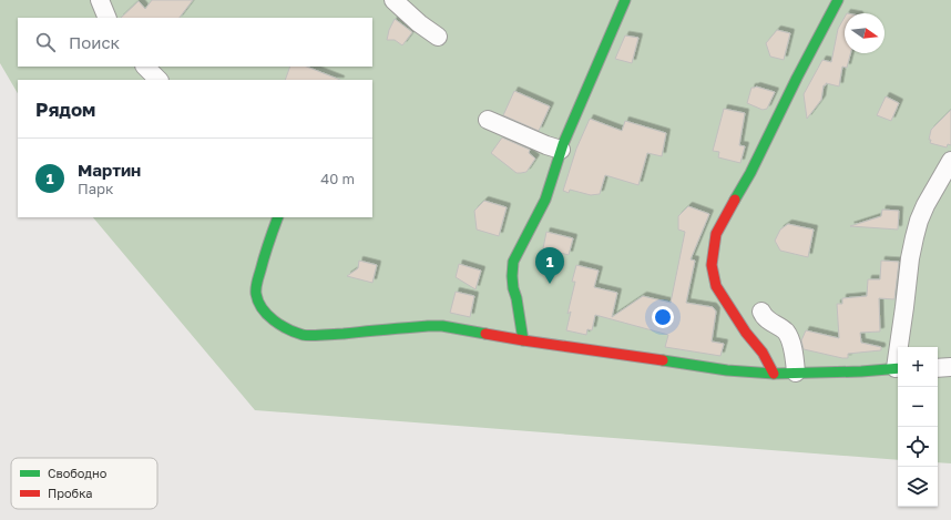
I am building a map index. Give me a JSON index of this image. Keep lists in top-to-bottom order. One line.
{"legend":["Свободно","Пробка"],"north":"right","page":{"search":"Поиск","heading":"Рядом","list":[{"mark":"1","name":"Мартин","note":"Парк","value":"40 m"}],"pins":"1","map_buttons":["+","−"]}}
